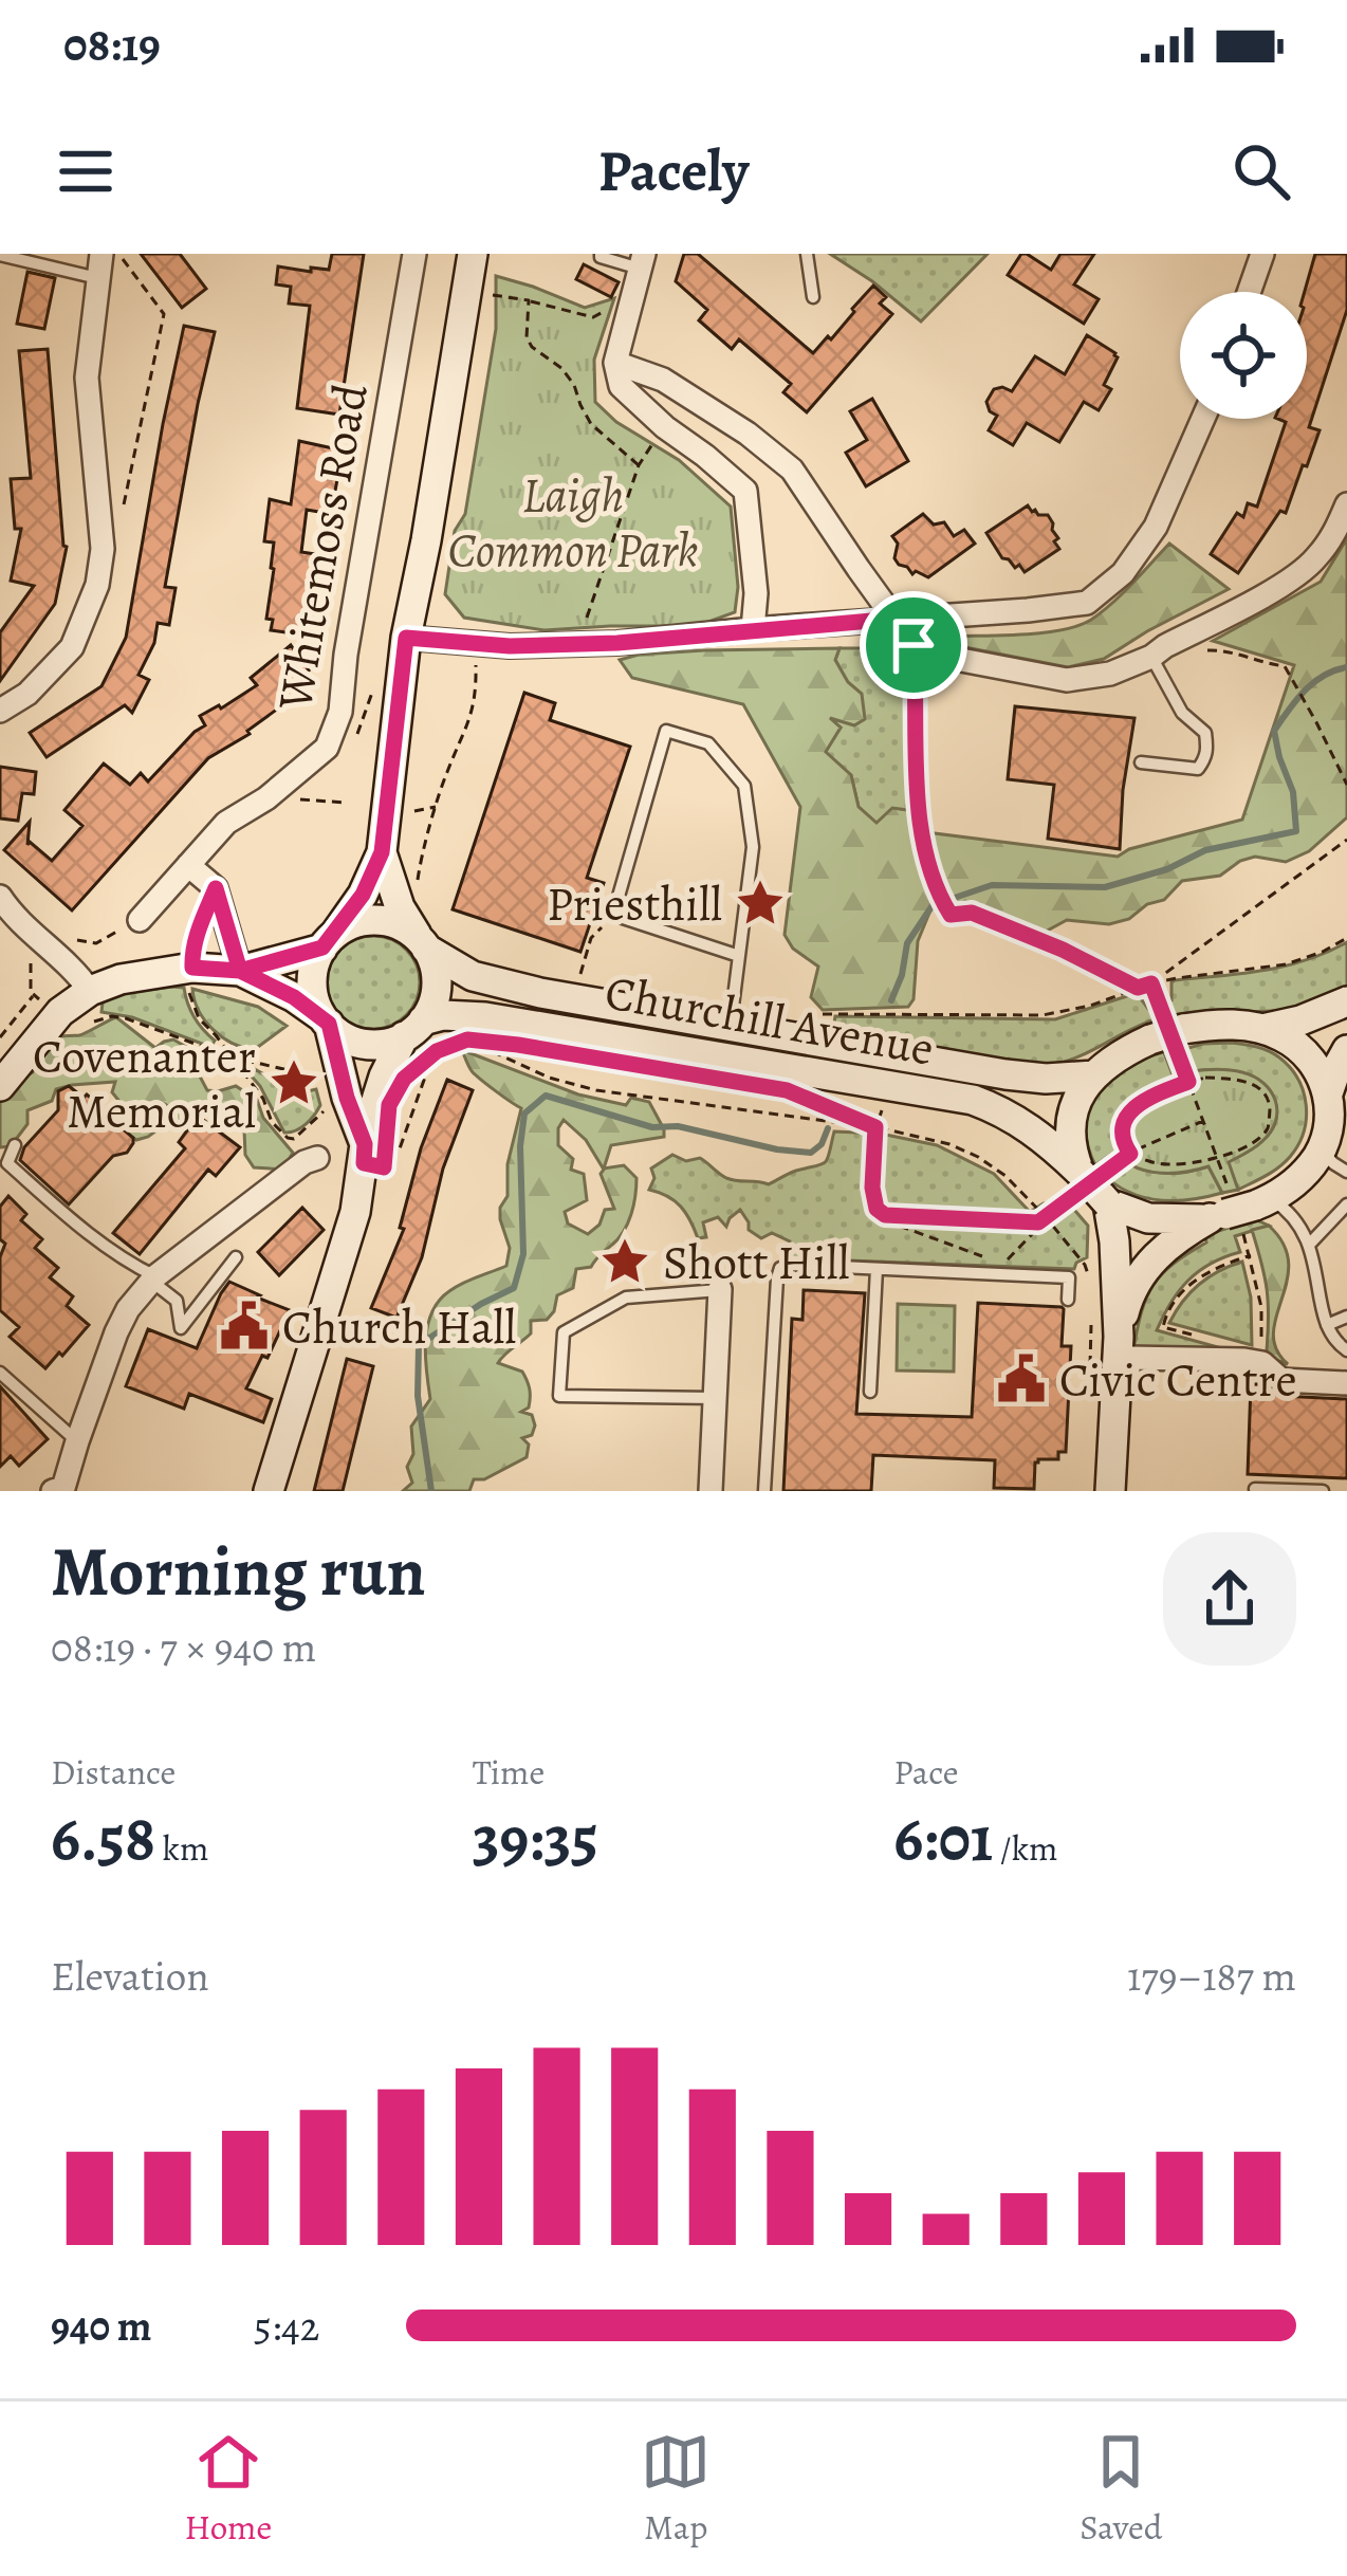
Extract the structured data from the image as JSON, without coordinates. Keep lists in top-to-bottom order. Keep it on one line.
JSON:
{"streets":{"street":["Whitemoss Road","Churchill Avenue"]},"parks":["Laigh Common Park"],"places":{"place":["Priesthill","Covenanter Memorial","Shott Hill"],"public building":["Church Hall","Civic Centre"]},"page":{"status":"08:19","header":"Pacely","heading":["Morning run","08:19 · 7 × 940 m"],"stats":[["Distance","6.58 km"],["Time","39:35"],["Pace","6:01 /km"]],"chart":["Elevation","179–187 m"],"list":[{"name":"940 m","note":"5:42"}],"tabs":["Home","Map","Saved"]}}
